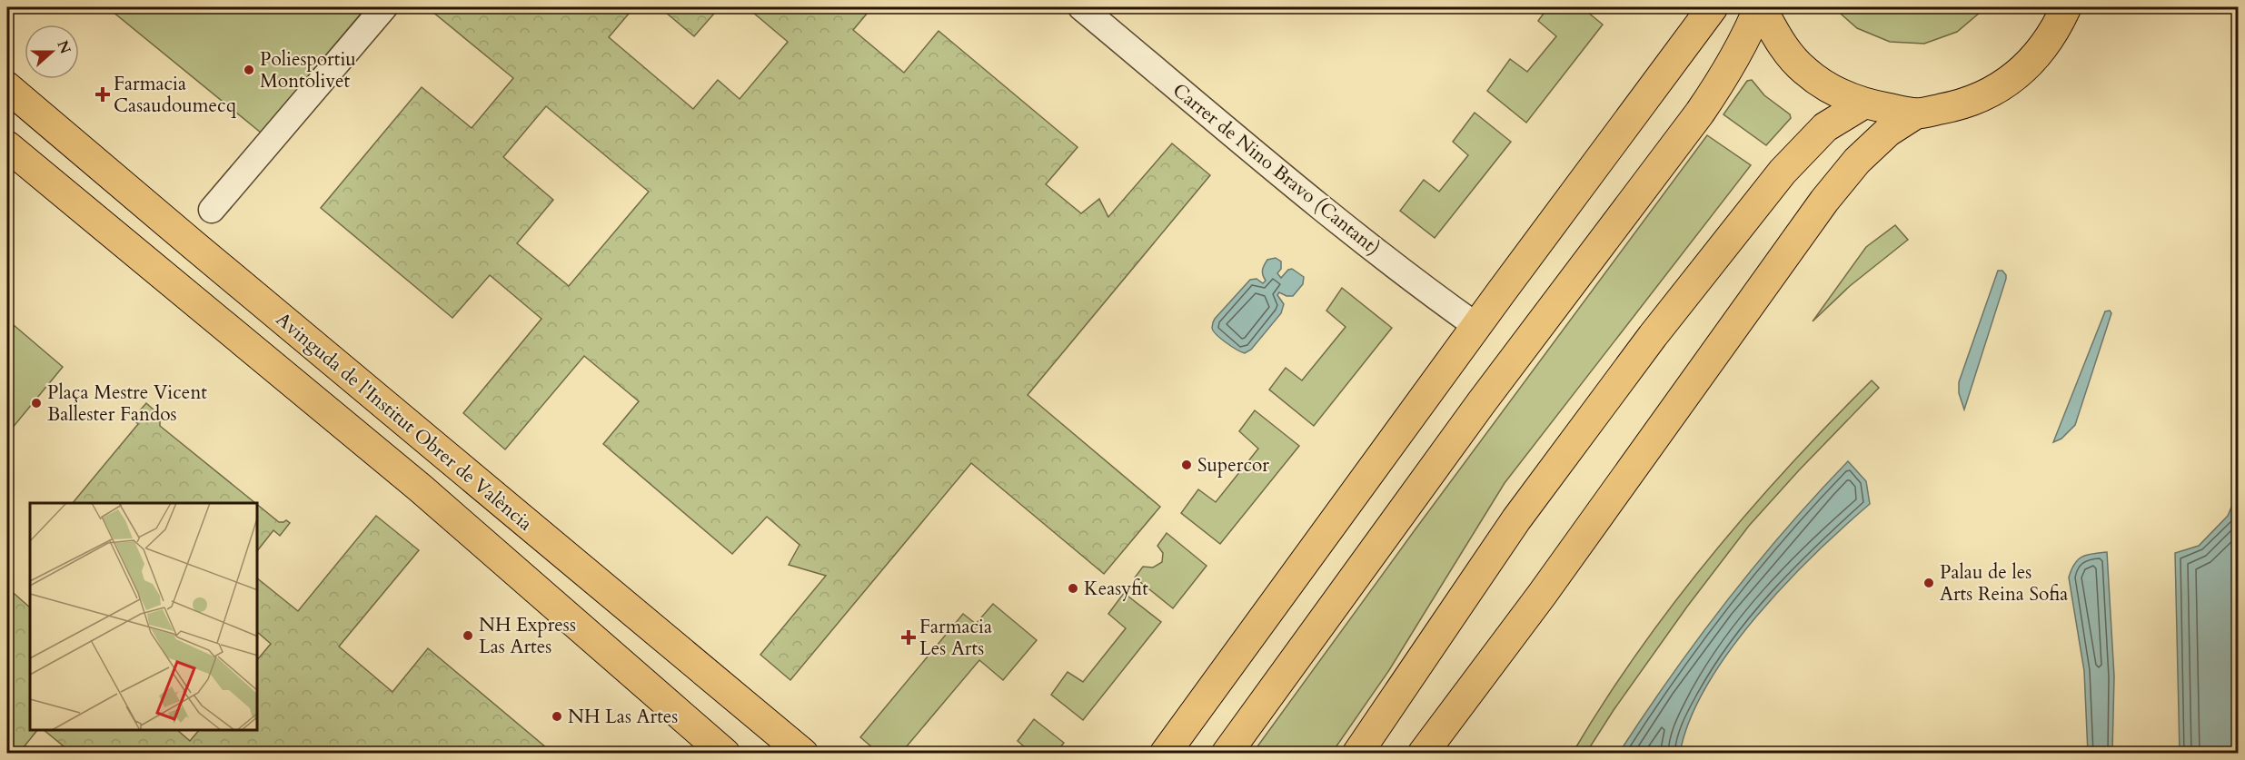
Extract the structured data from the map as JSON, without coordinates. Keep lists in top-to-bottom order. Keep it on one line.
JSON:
{"streets":{"main road":["Avinguda de l'Institut Obrer de València"],"street":["Carrer de Nino Bravo (Cantant)"]},"places":{"other":["Poliesportiu Montolivet","Plaça Mestre Vicent Ballester Fandos","Supercor","Palau de les Arts Reina Sofia","Keasyfit","NH Express Las Artes","NH Las Artes"],"health":["Farmacia Casaudoumecq","Farmacia Les Arts"]},"north":"right"}
